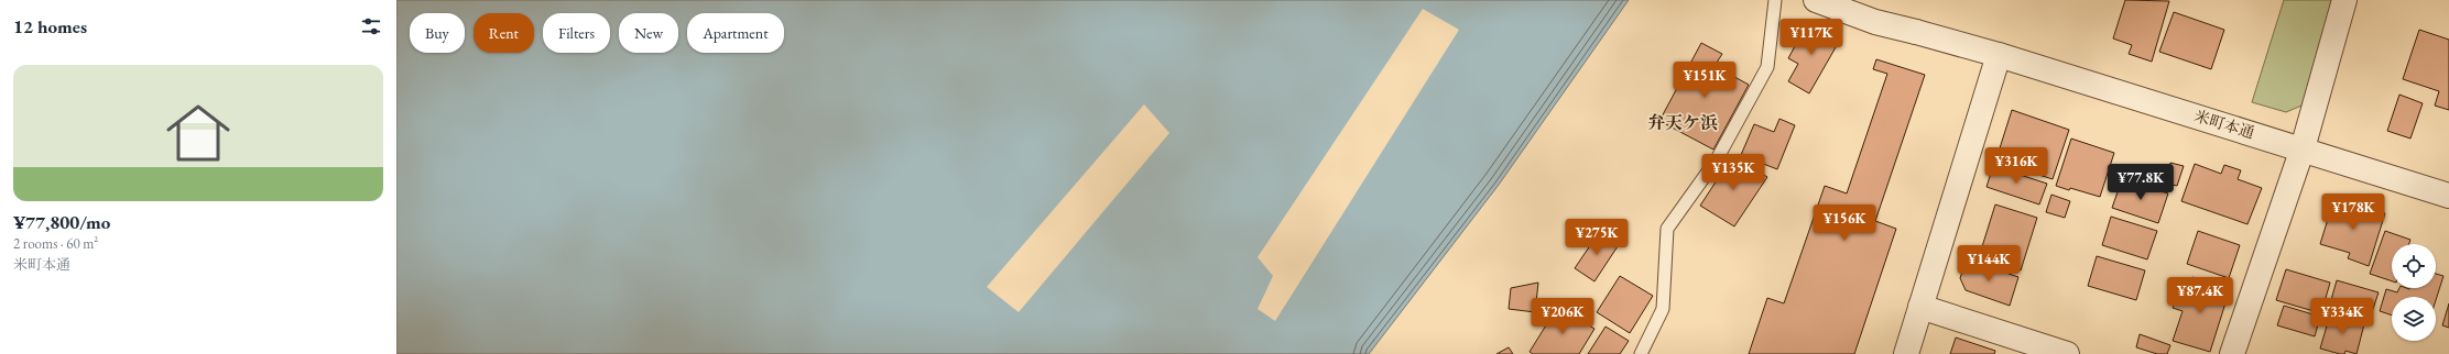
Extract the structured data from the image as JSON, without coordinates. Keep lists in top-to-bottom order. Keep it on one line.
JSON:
{"streets":{"street":["米町本通"]},"districts":["弁天ケ浜"],"page":{"heading":"12 homes","chip":["Buy","Rent","Filters","New","Apartment"],"price":["¥117K","¥151K","¥316K","¥135K","¥77.8K","¥178K","¥156K","¥275K","¥144K","¥87.4K","¥206K","¥334K"],"list":[{"name":"¥77,800/mo","note":"2 rooms · 60 m² · 米町本通"}]}}
